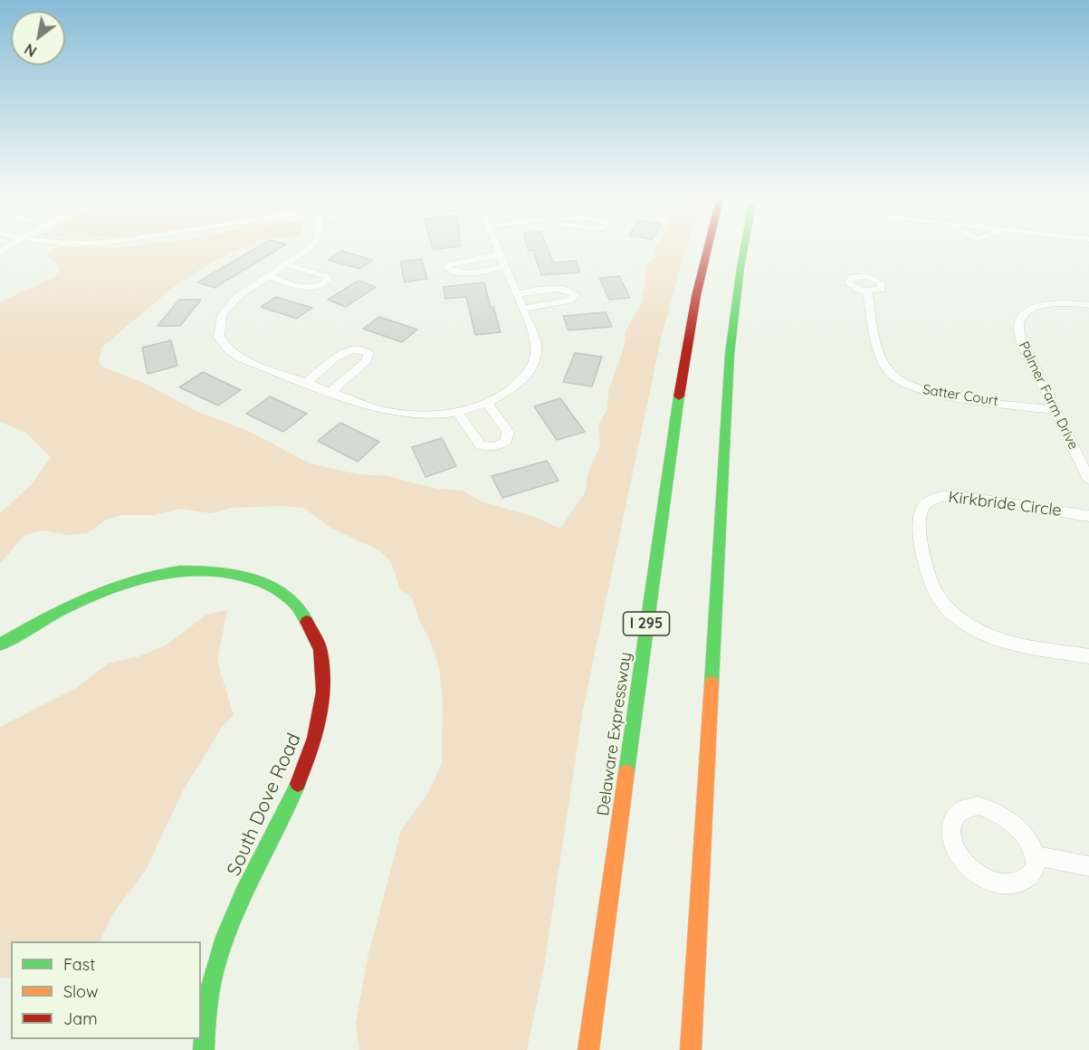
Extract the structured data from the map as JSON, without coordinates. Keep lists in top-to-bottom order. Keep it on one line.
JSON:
{"streets":{"main road":["I 295","Delaware Expressway","South Dove Road"],"street":["Satter Court","Palmer Farm Drive","Kirkbride Circle"]},"crossings":[["Satter Court","Palmer Farm Drive"]],"legend":["Fast","Slow","Jam"],"north":"bottom left"}
